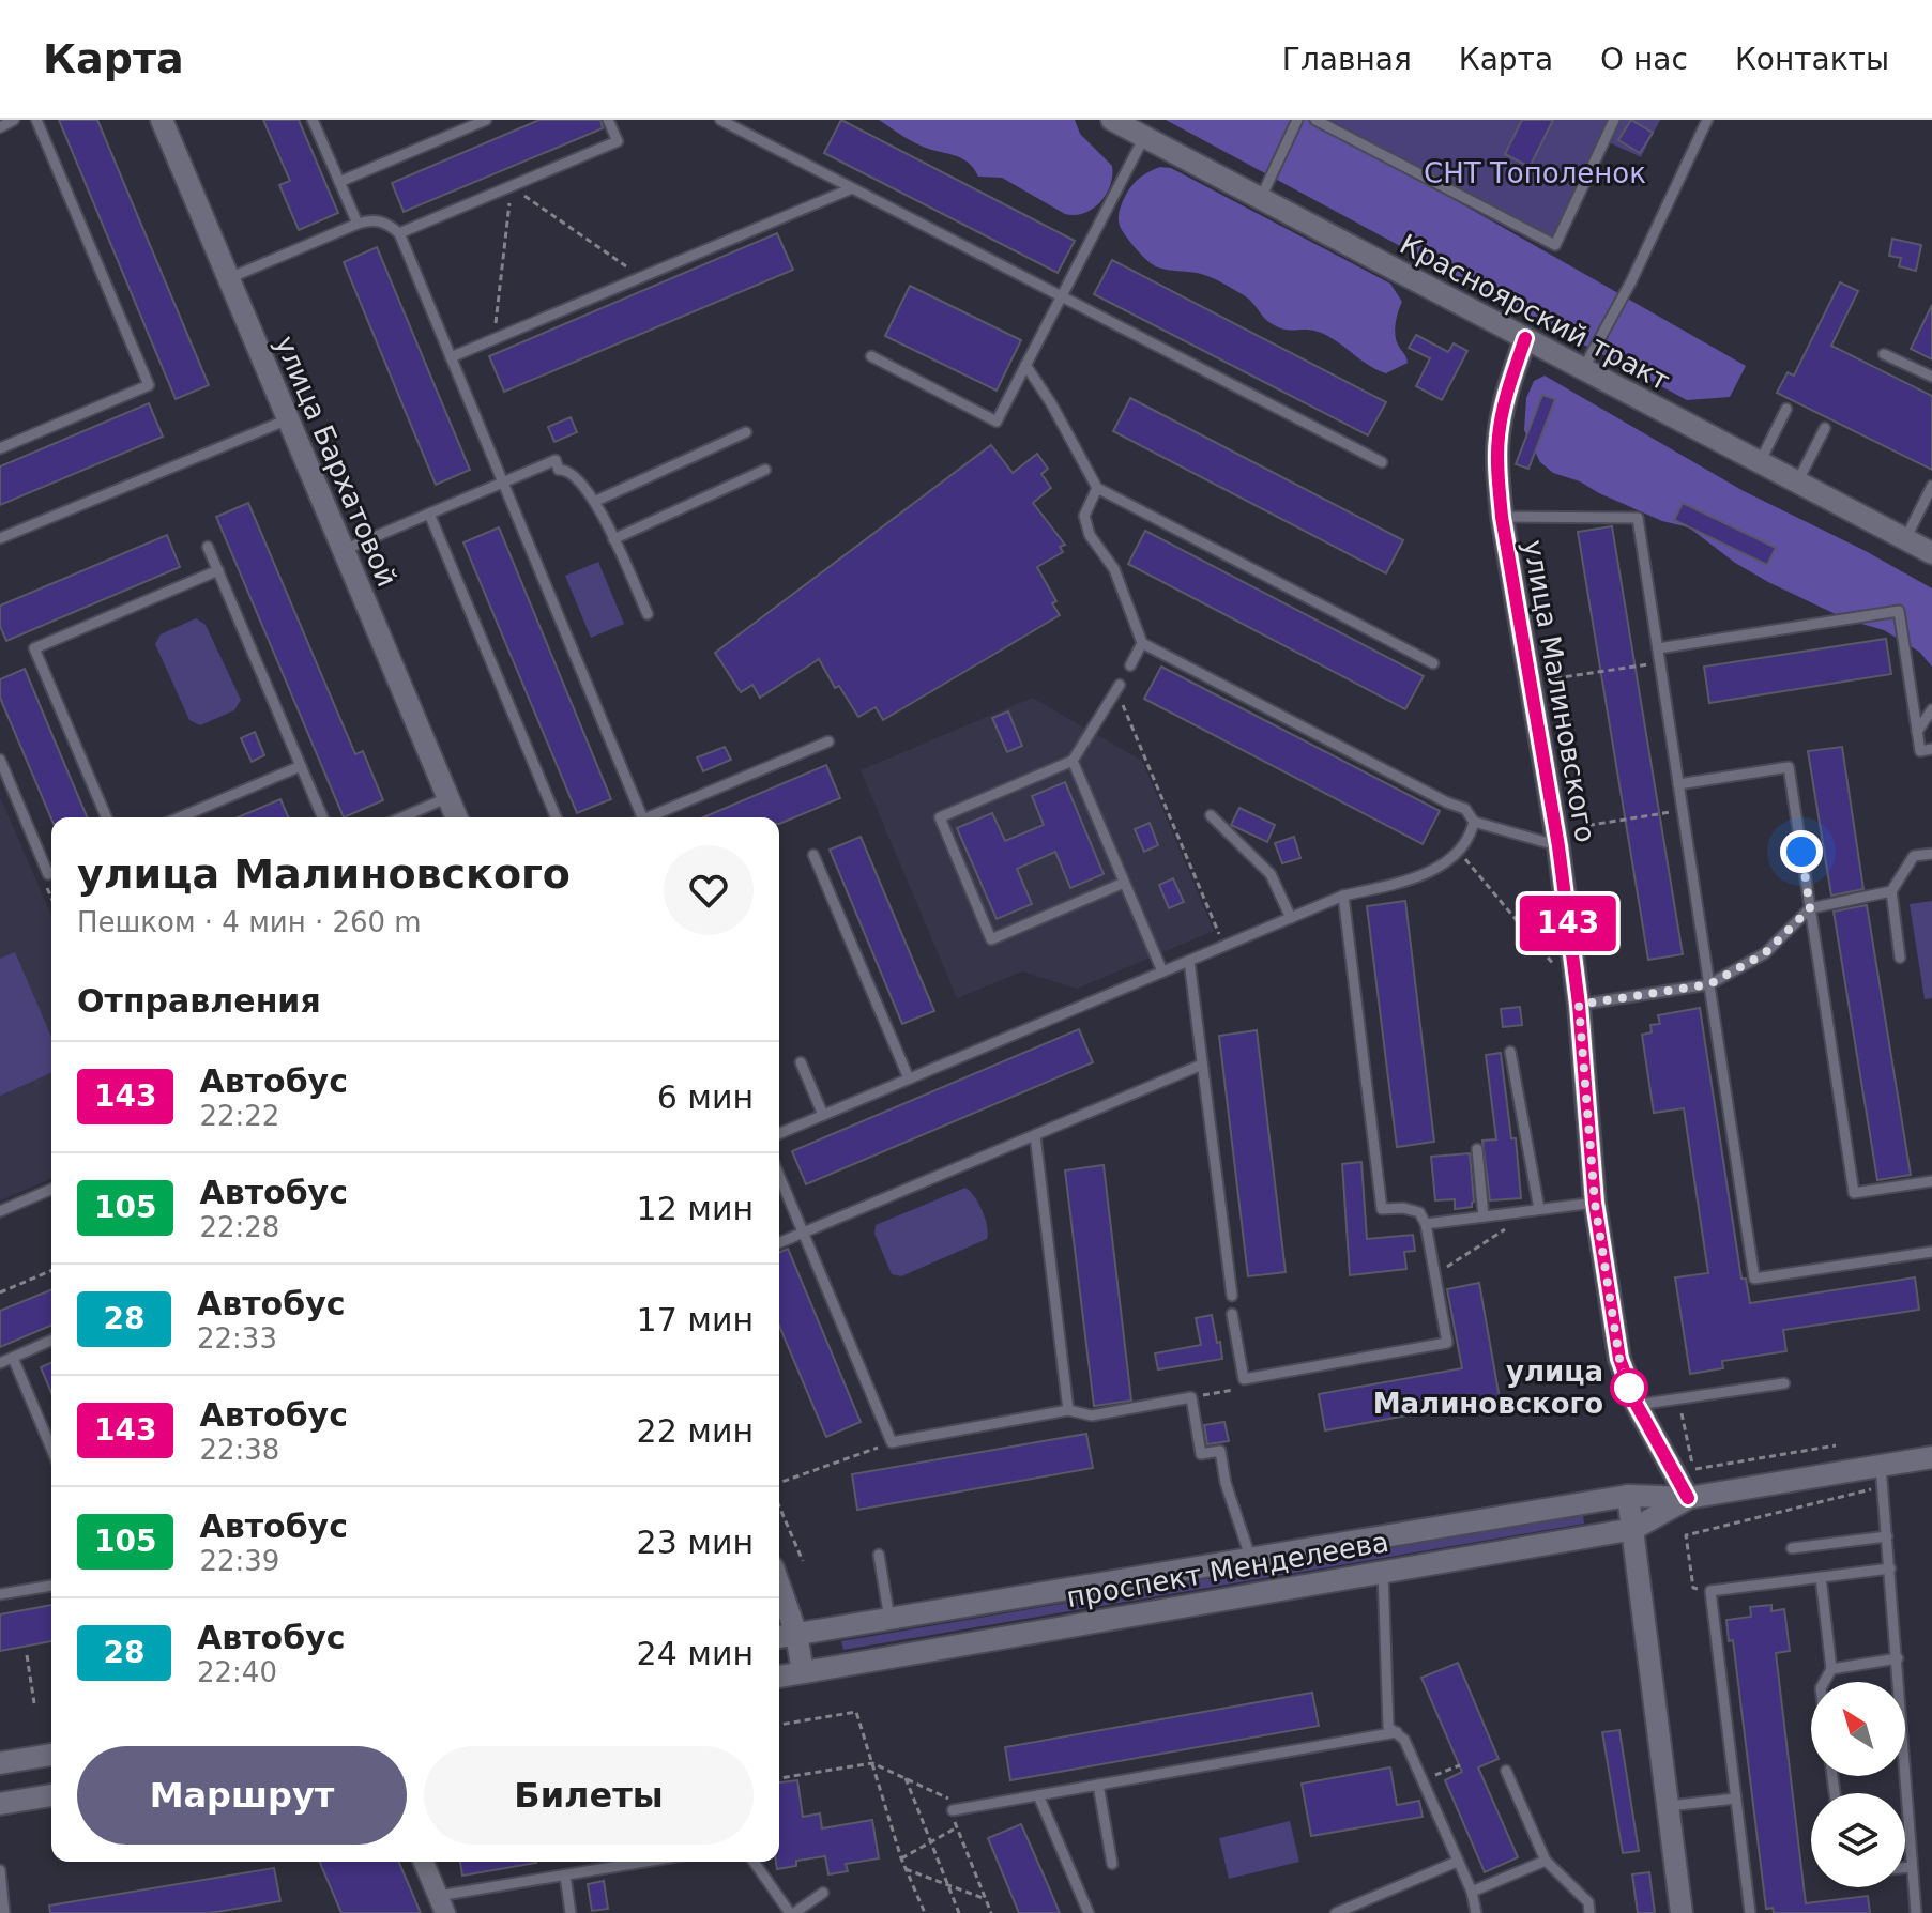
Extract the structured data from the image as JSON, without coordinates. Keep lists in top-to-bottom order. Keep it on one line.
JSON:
{"streets":{"main road":["Красноярский тракт","улица Бархатовой","улица Малиновского","проспект Менделеева"]},"crossings":[["Красноярский тракт","улица Малиновского"],["улица Малиновского","проспект Менделеева"]],"parks":["СНТ Тополенок"],"places":["улица Малиновского"],"lines":["bus line 143"],"north":"top left","page":{"header":"Карта","nav":["Главная","Карта","О нас","Контакты"],"on_map":"143","heading":[["улица Малиновского","Пешком · 4 мин · 260 m"],"Отправления"],"list":[{"mark":"143","name":"Автобус","note":"22:22","value":"6 мин"},{"mark":"105","name":"Автобус","note":"22:28","value":"12 мин"},{"mark":"28","name":"Автобус","note":"22:33","value":"17 мин"},{"mark":"143","name":"Автобус","note":"22:38","value":"22 мин"},{"mark":"105","name":"Автобус","note":"22:39","value":"23 мин"},{"mark":"28","name":"Автобус","note":"22:40","value":"24 мин"}],"buttons":["Маршрут","Билеты"]}}
